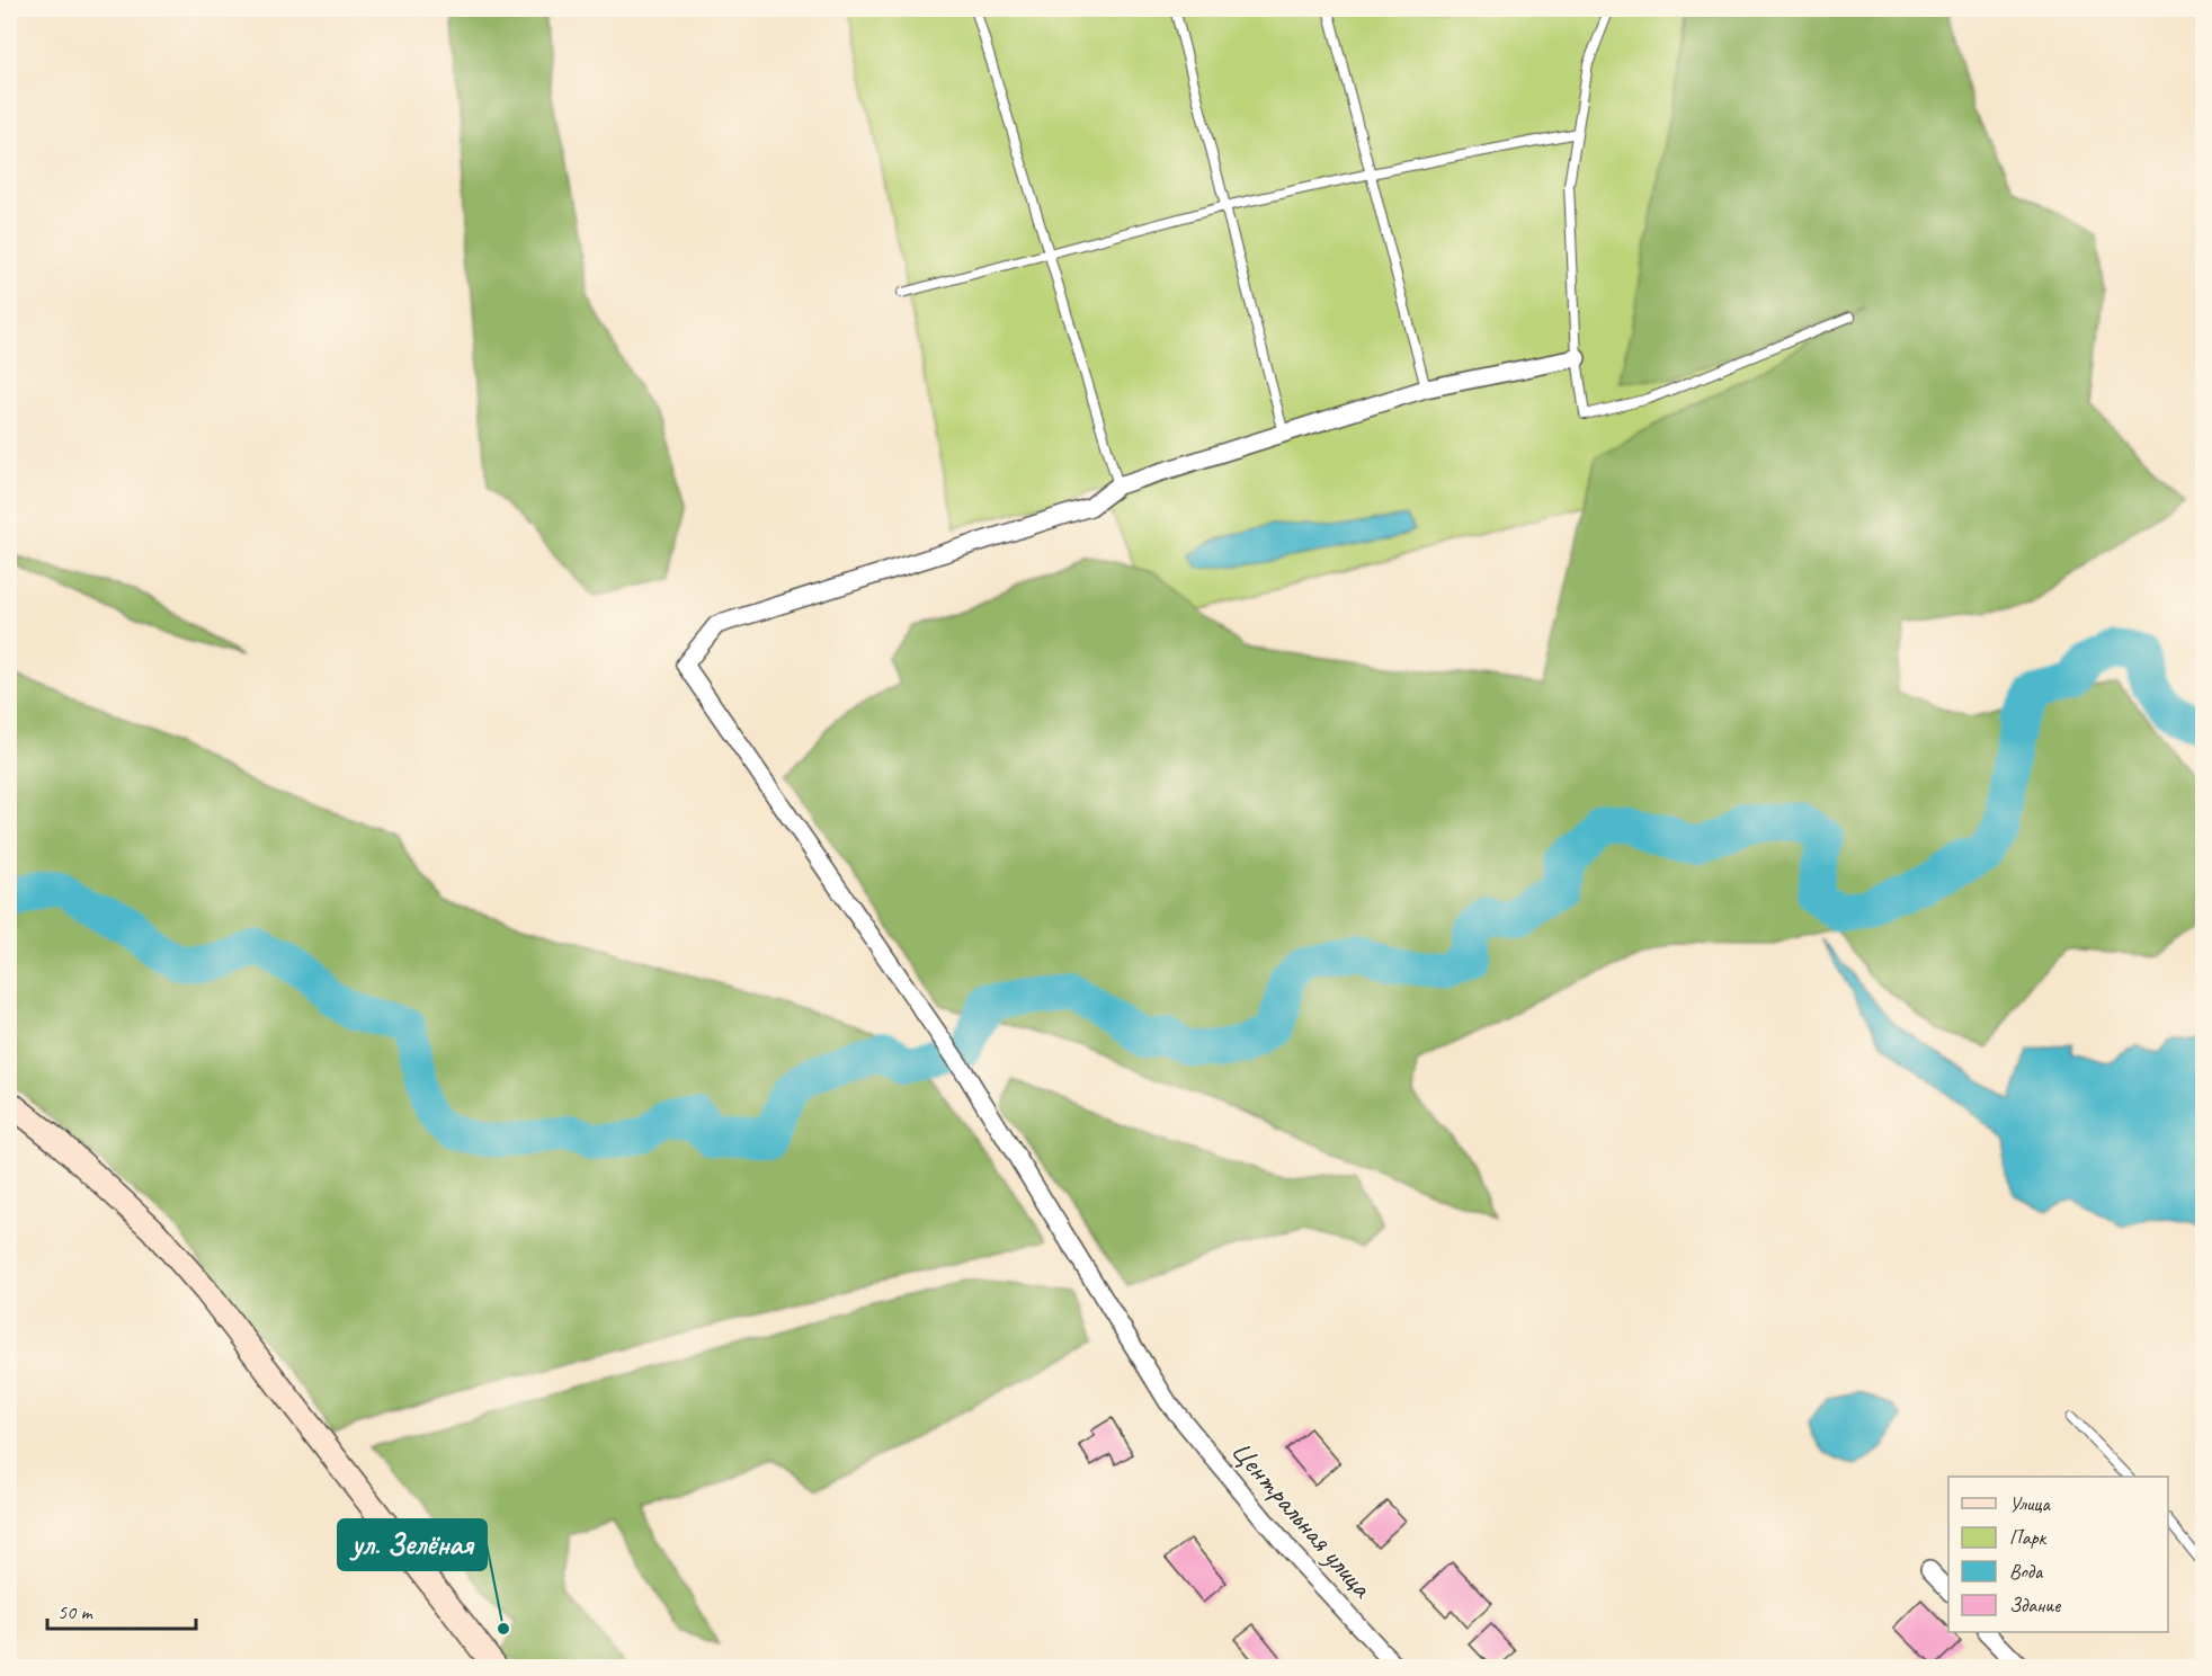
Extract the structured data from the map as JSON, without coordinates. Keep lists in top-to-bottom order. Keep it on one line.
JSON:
{"streets":{"street":["Центральная улица"]},"places":["ул. Зелёная"],"legend":["Улица","Парк","Вода","Здание"],"scale_bar":"50 m"}
